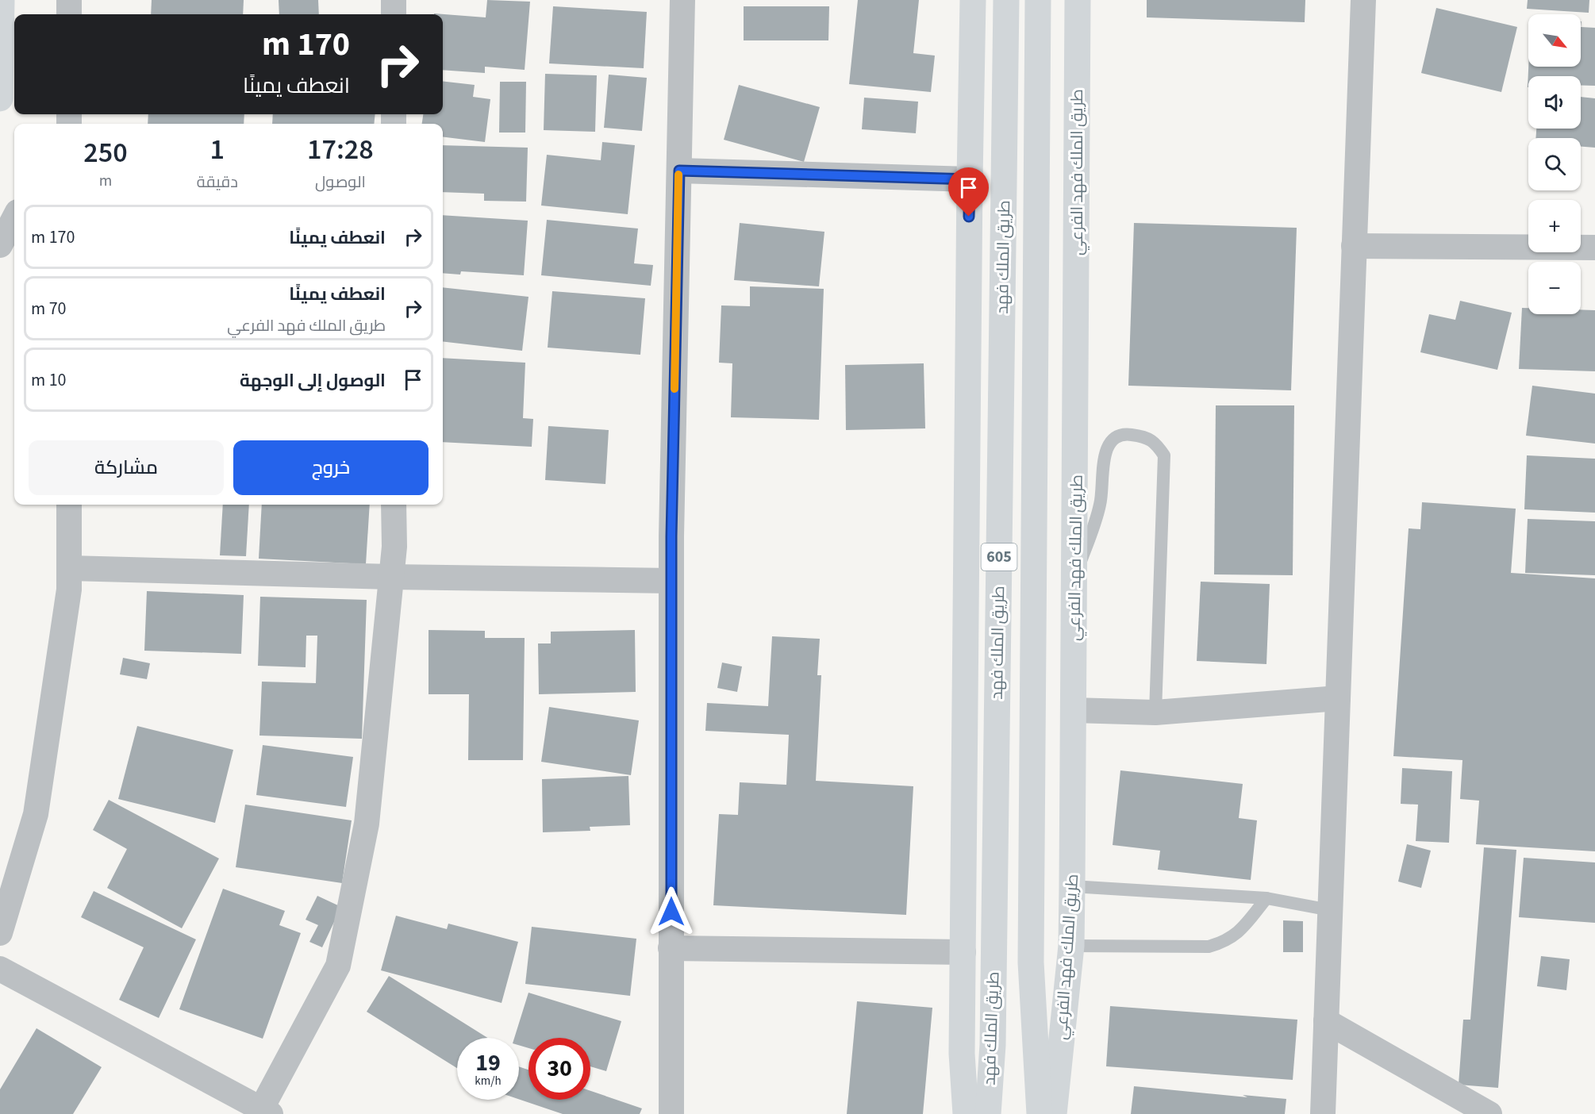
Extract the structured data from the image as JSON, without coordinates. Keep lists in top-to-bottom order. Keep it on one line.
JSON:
{"streets":{"main road":["طريق الملك فهد الفرعي","طريق الملك فهد","605"]},"north":"bottom right","page":{"map_buttons":["+","−"],"turn":["170 m","انعطف يمينًا"],"eta":["17:28","الوصول","1","دقيقة","250","m"],"list":[{"name":"انعطف يمينًا","value":"170 m"},{"name":"انعطف يمينًا","note":"طريق الملك فهد الفرعي","value":"70 m"},{"name":"الوصول إلى الوجهة","value":"10 m"}],"buttons":["خروج","مشاركة"],"speed":"19 km/h","limit":"30"}}
